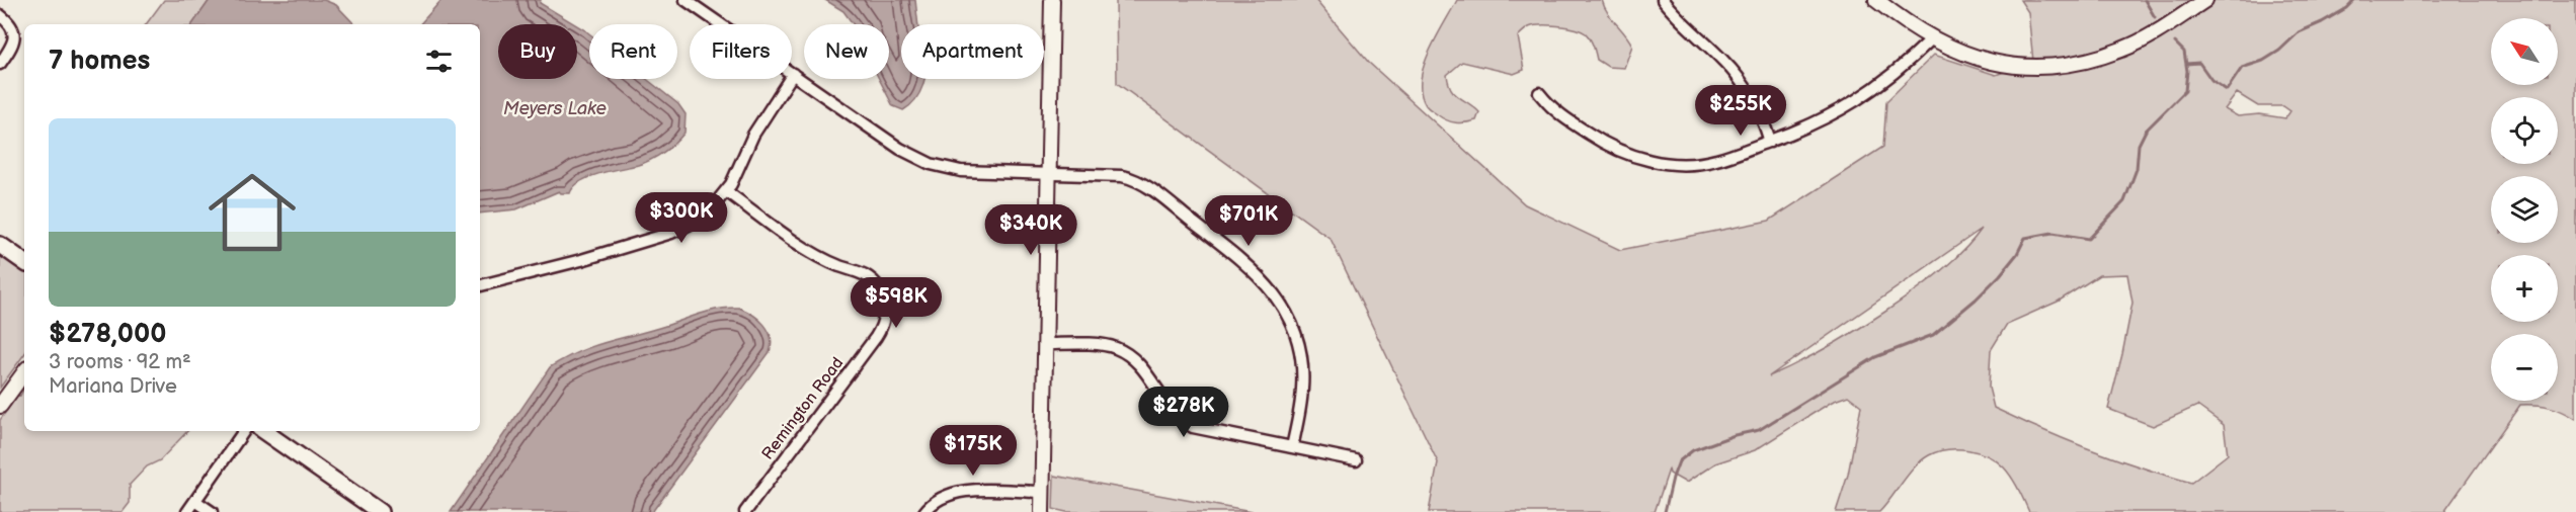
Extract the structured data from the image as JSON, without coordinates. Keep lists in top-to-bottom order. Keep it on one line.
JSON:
{"streets":{"street":["Remington Road"]},"water":["Meyers Lake"],"north":"top left","page":{"map_buttons":["+","−"],"chip":["Buy","Rent","Filters","New","Apartment"],"heading":"7 homes","price":["$255K","$300K","$701K","$340K","$598K","$278K","$175K"],"list":[{"name":"$278,000","note":"3 rooms · 92 m² · Mariana Drive"}]}}
